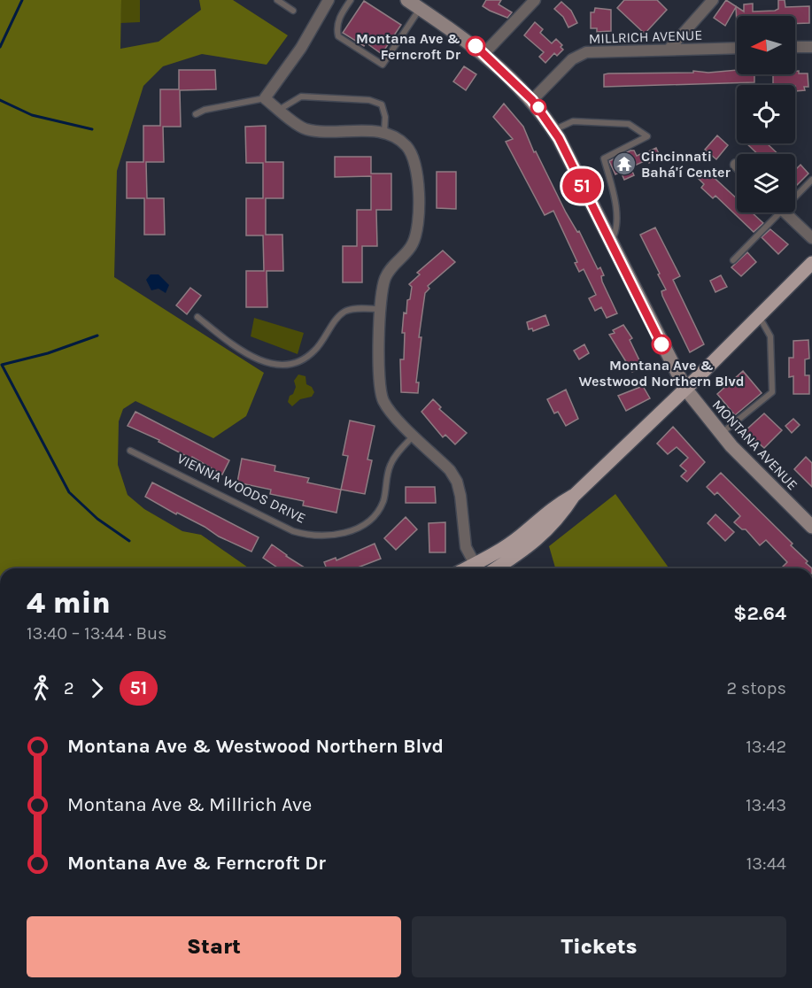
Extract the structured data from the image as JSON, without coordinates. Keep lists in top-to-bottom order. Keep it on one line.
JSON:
{"streets":{"street":["MILLRICH AVENUE","MONTANA AVENUE"],"lane":["VIENNA WOODS DRIVE"]},"crossings":[["MILLRICH AVENUE","MONTANA AVENUE"]],"places":{"other":["Montana Ave & Ferncroft Dr","Montana Ave & Westwood Northern Blvd"],"temple":["Cincinnati Bahá'í Center"]},"lines":["bus line 51"],"north":"left","page":{"on_map":"51","heading":["4 min","13:40 – 13:44 · Bus","$2.64"],"legs":["2","51","2 stops"],"list":[{"name":"Montana Ave & Westwood Northern Blvd","value":"13:42"},{"name":"Montana Ave & Millrich Ave","value":"13:43"},{"name":"Montana Ave & Ferncroft Dr","value":"13:44"}],"buttons":["Start","Tickets"]}}
